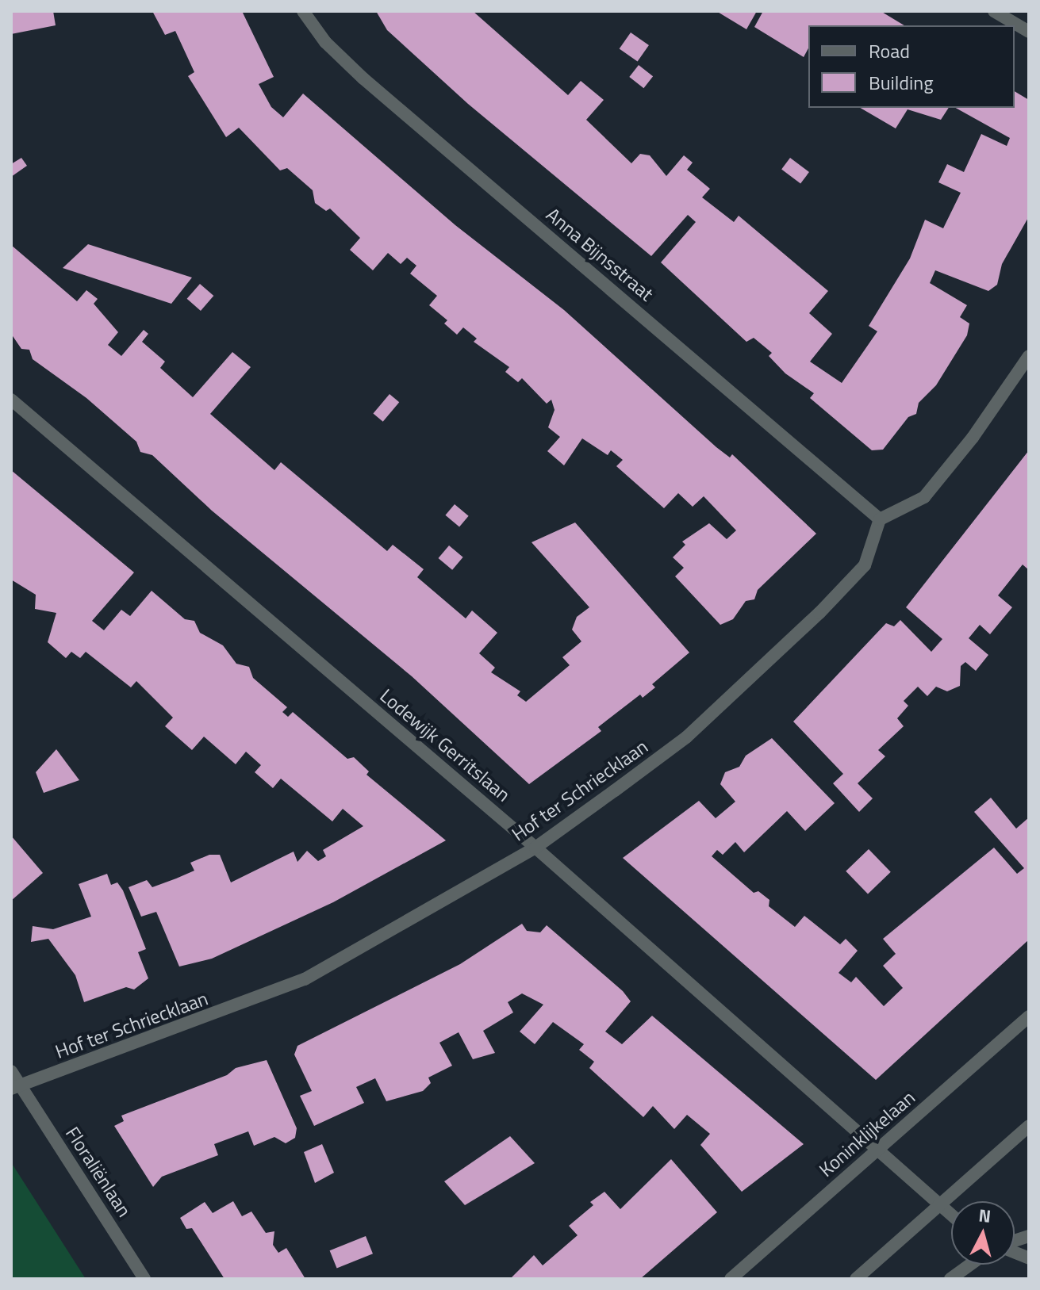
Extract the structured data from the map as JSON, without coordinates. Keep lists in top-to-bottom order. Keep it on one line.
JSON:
{"streets":{"street":["Anna Bijnsstraat","Lodewijk Gerritslaan","Hof ter Schriecklaan","Koninklijkelaan","Floraliënlaan"]},"crossings":[["Anna Bijnsstraat","Hof ter Schriecklaan"],["Lodewijk Gerritslaan","Hof ter Schriecklaan"],["Lodewijk Gerritslaan","Koninklijkelaan"],["Hof ter Schriecklaan","Floraliënlaan"]],"legend":["Road","Building"],"north":"top"}
